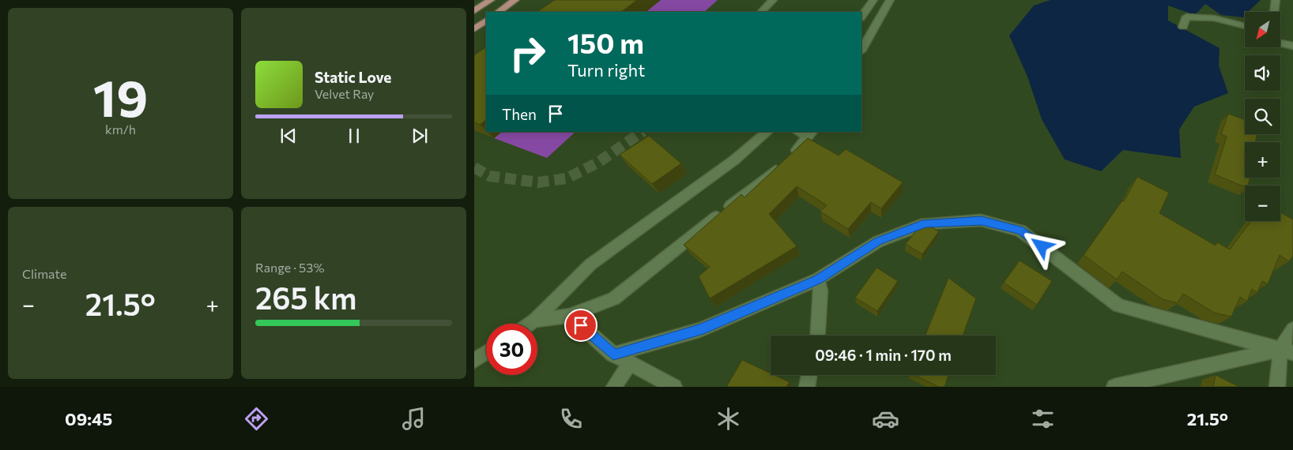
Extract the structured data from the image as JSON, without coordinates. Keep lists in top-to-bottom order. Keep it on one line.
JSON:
{"north":"bottom left","page":{"tile":[["19","km/h"],"Climate",["Range · 53%","265 km"]],"map_buttons":["+","−"],"turn":["150 m","Turn right"],"song":["Static Love","Velvet Ray"],"then":"Then","heat":["−","21.5°","+"],"limit":"30","trip":"09:46 · 1 min · 170 m","tabs":["09:45","21.5°"]}}
